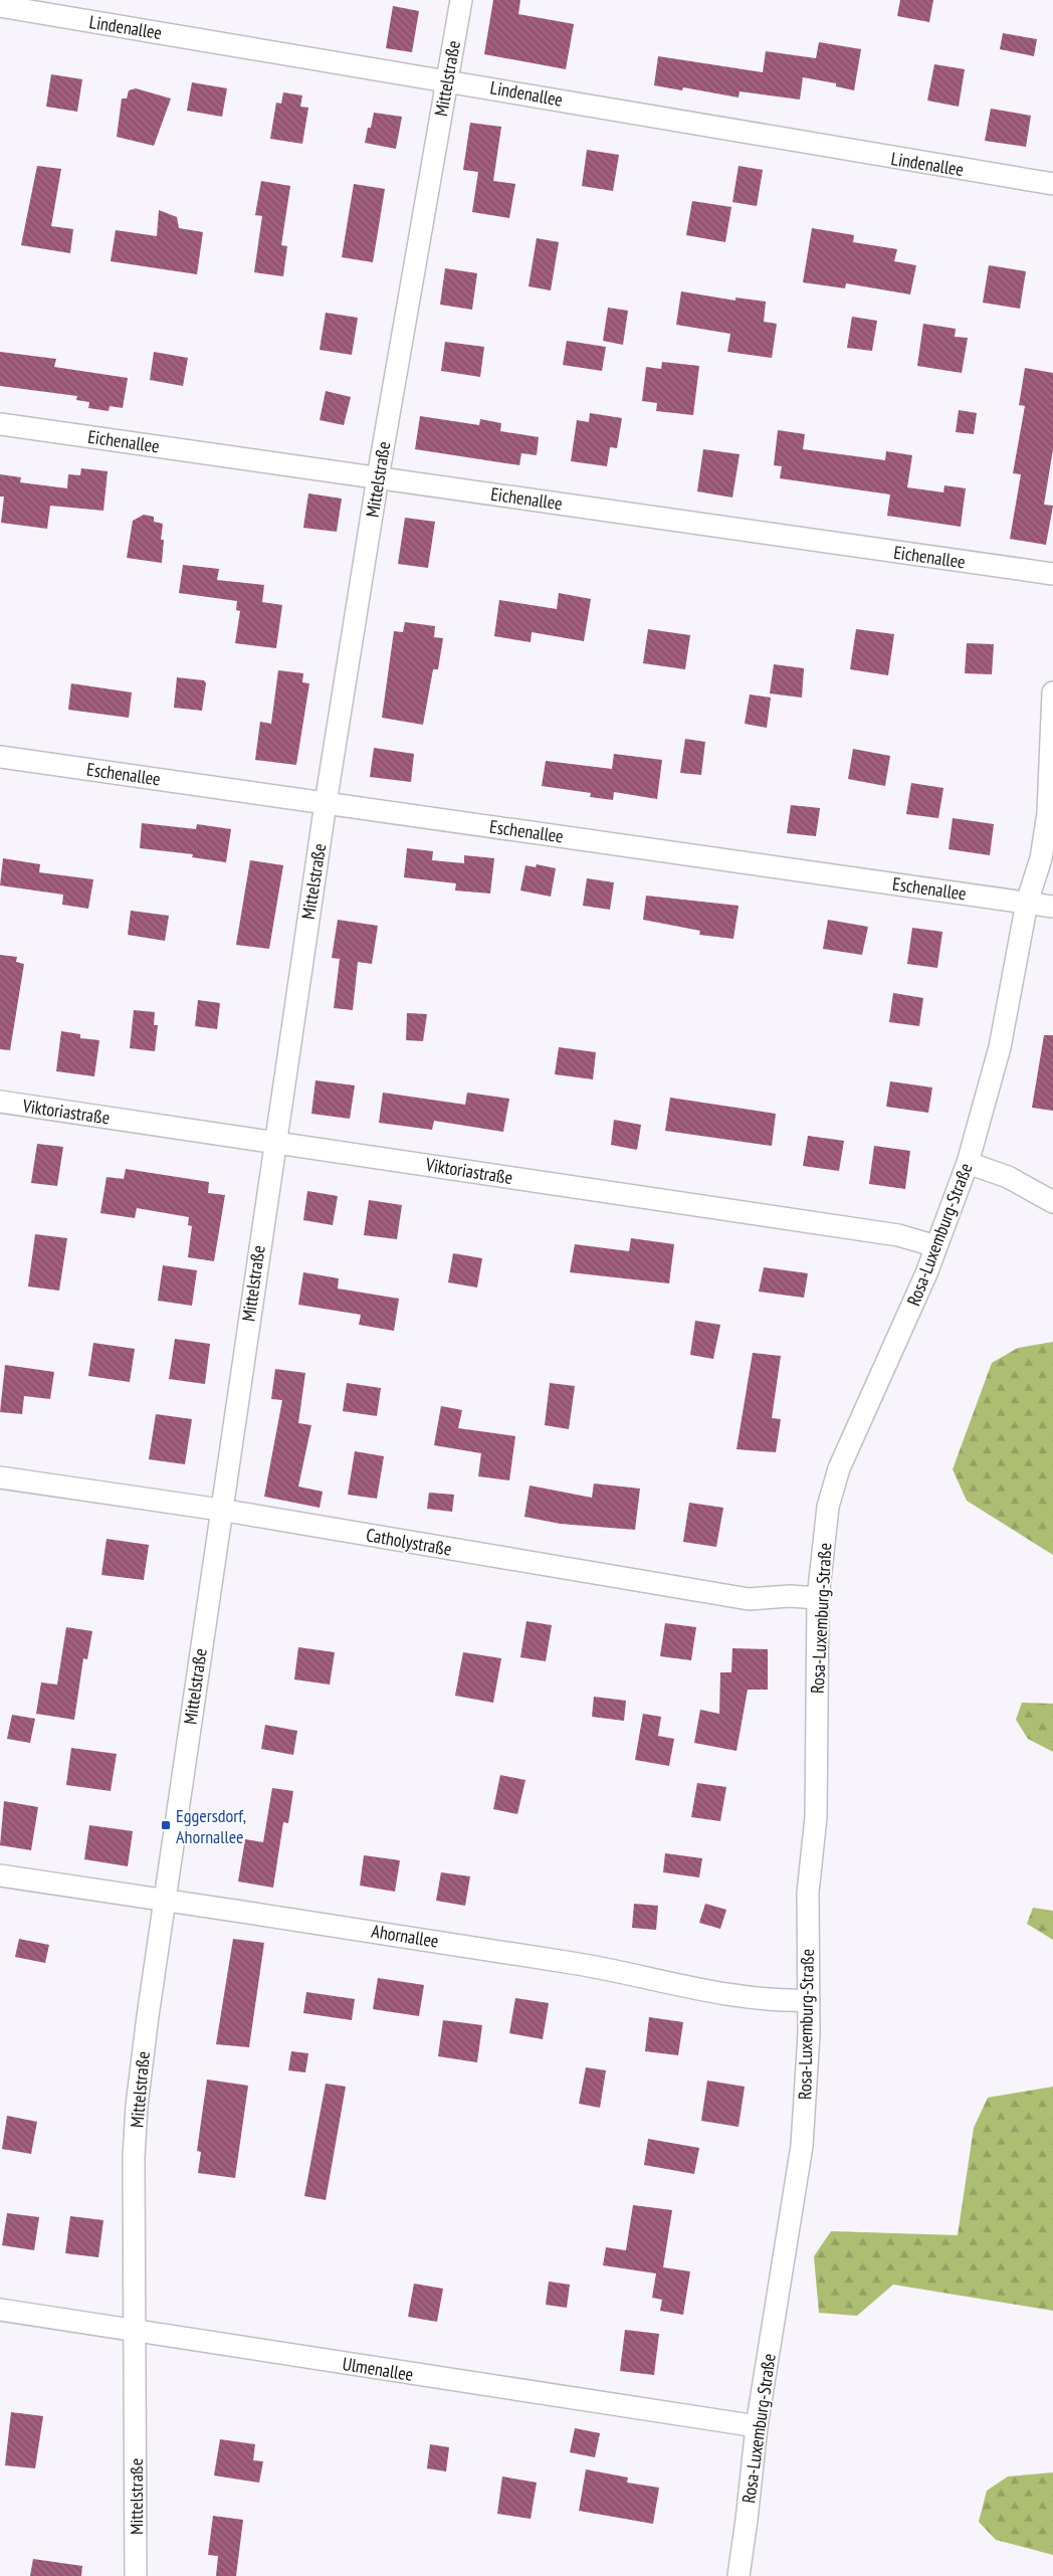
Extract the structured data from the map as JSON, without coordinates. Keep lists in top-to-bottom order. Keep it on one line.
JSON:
{"streets":{"street":["Lindenallee","Mittelstraße","Eichenallee","Eschenallee","Viktoriastraße","Rosa-Luxemburg-Straße","Catholystraße","Ahornallee","Ulmenallee"]},"crossings":[["Lindenallee","Mittelstraße"],["Mittelstraße","Eichenallee"],["Mittelstraße","Eschenallee"],["Mittelstraße","Viktoriastraße"],["Mittelstraße","Catholystraße"],["Mittelstraße","Ahornallee"],["Mittelstraße","Ulmenallee"],["Eschenallee","Rosa-Luxemburg-Straße"],["Viktoriastraße","Rosa-Luxemburg-Straße"],["Rosa-Luxemburg-Straße","Catholystraße"],["Rosa-Luxemburg-Straße","Ahornallee"],["Rosa-Luxemburg-Straße","Ulmenallee"]],"places":{"transit":["Eggersdorf, Ahornallee"]}}
